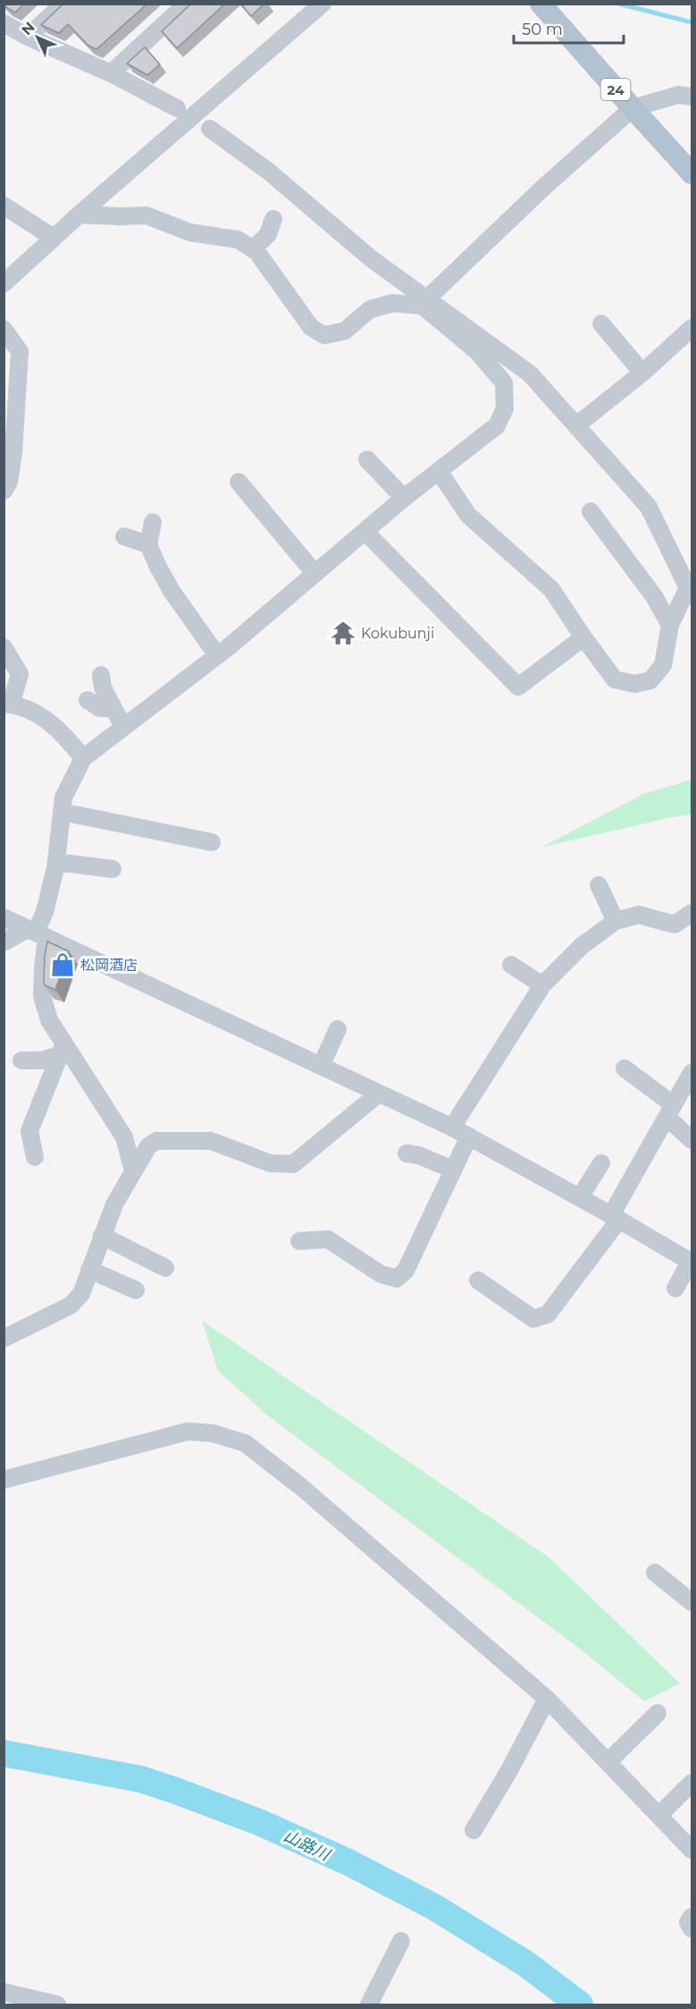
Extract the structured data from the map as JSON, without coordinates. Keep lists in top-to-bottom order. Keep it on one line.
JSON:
{"streets":{"main road":["24"]},"water":["山路川"],"places":{"temple":["Kokubunji"],"shop":["松岡酒店"]},"scale_bar":"50 m","north":"top left"}
